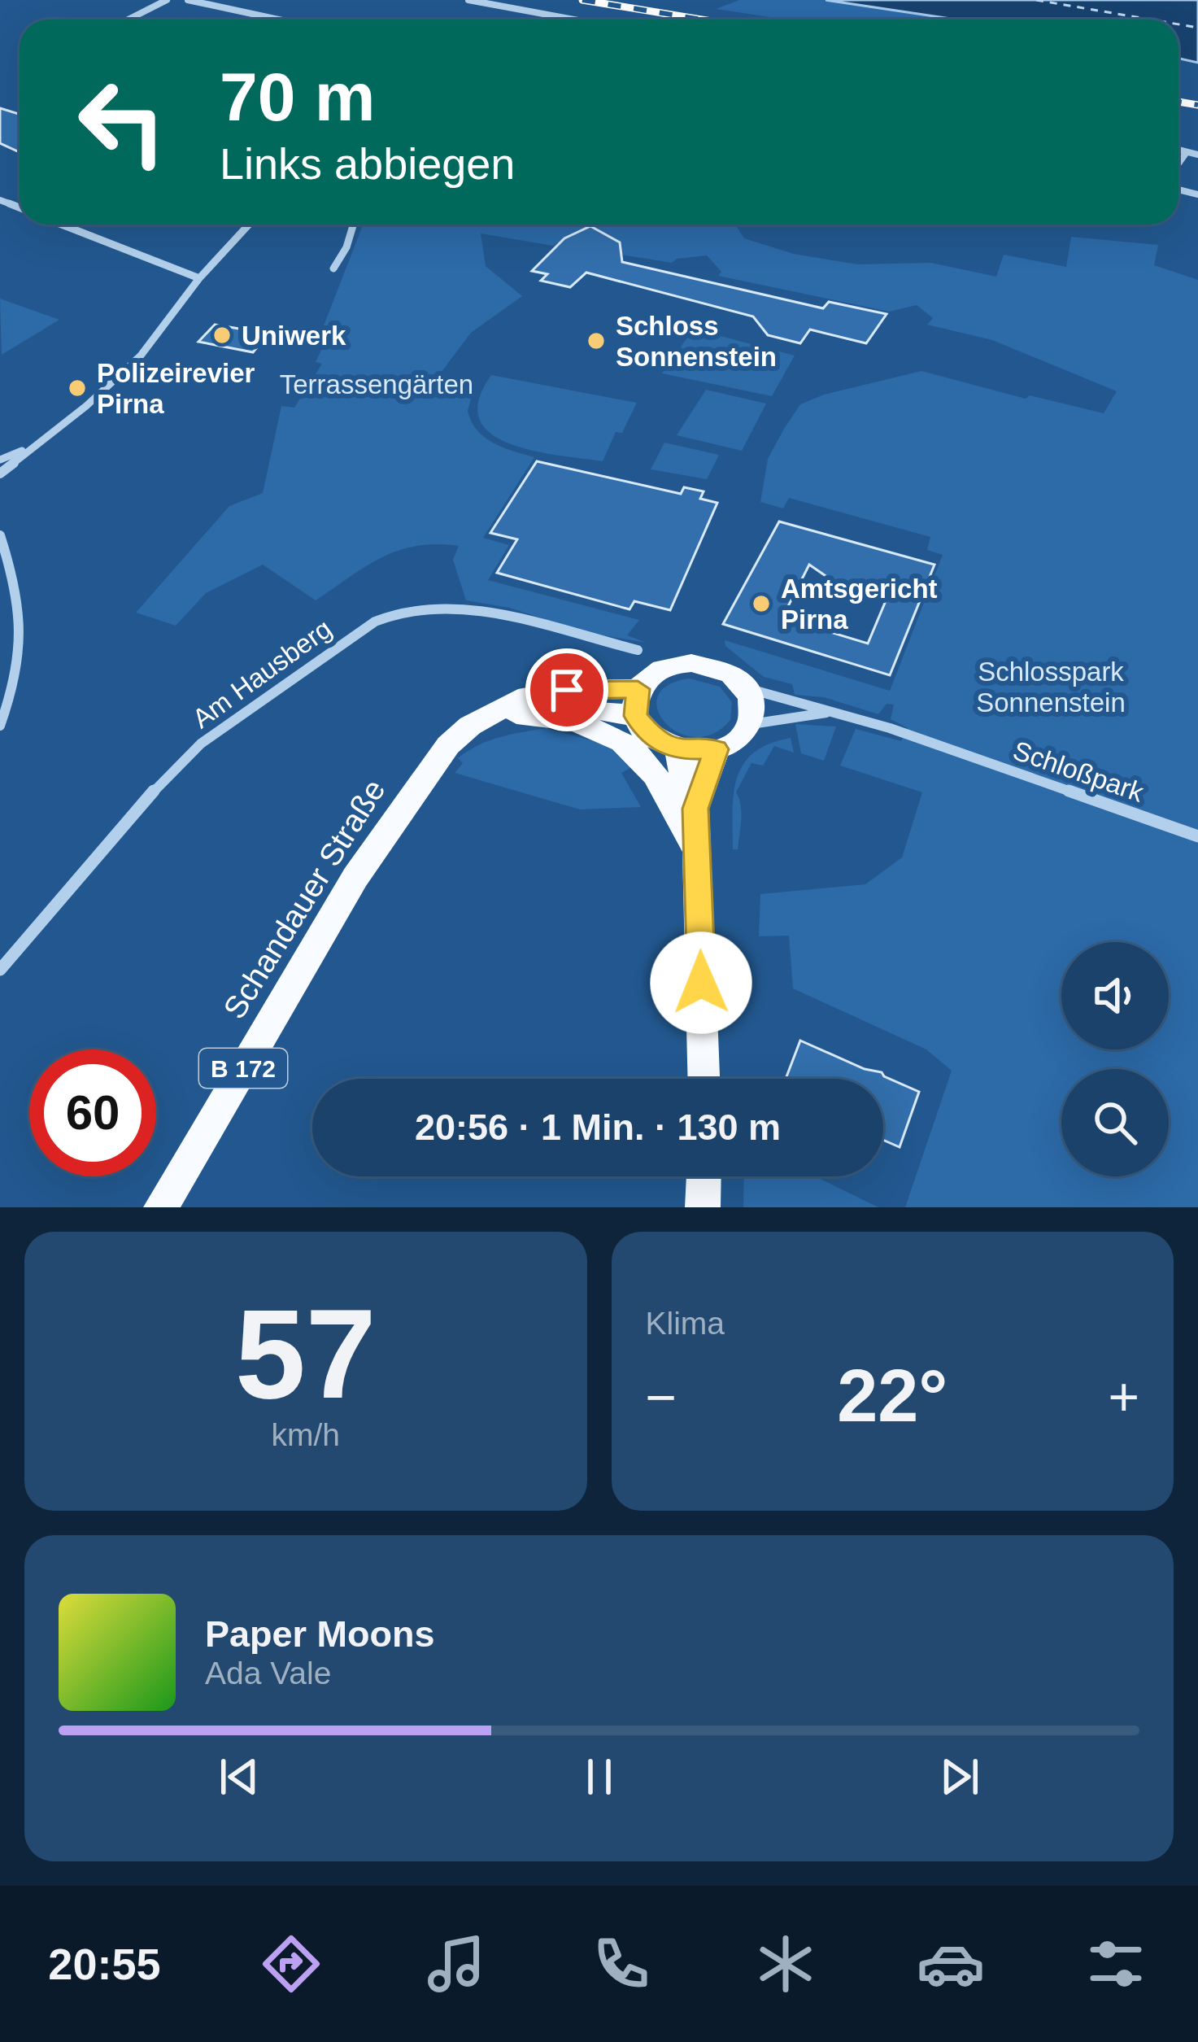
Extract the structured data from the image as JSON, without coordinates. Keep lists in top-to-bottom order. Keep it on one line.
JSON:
{"streets":{"main road":["Schandauer Straße","B 172"],"street":["Am Hausberg","Schloßpark"]},"crossings":[["Schloßpark","Schandauer Straße"],["Schloßpark","B 172"],["Schandauer Straße","B 172"]],"parks":["Terrassengärten","Schlosspark Sonnenstein"],"places":["Uniwerk","Schloss Sonnenstein","Polizeirevier Pirna","Amtsgericht Pirna"],"page":{"turn":["70 m","Links abbiegen"],"limit":"60","trip":"20:56 · 1 Min. · 130 m","tile":[["57","km/h"],"Klima"],"heat":["−","22°","+"],"song":["Paper Moons","Ada Vale"],"tabs":"20:55"}}
